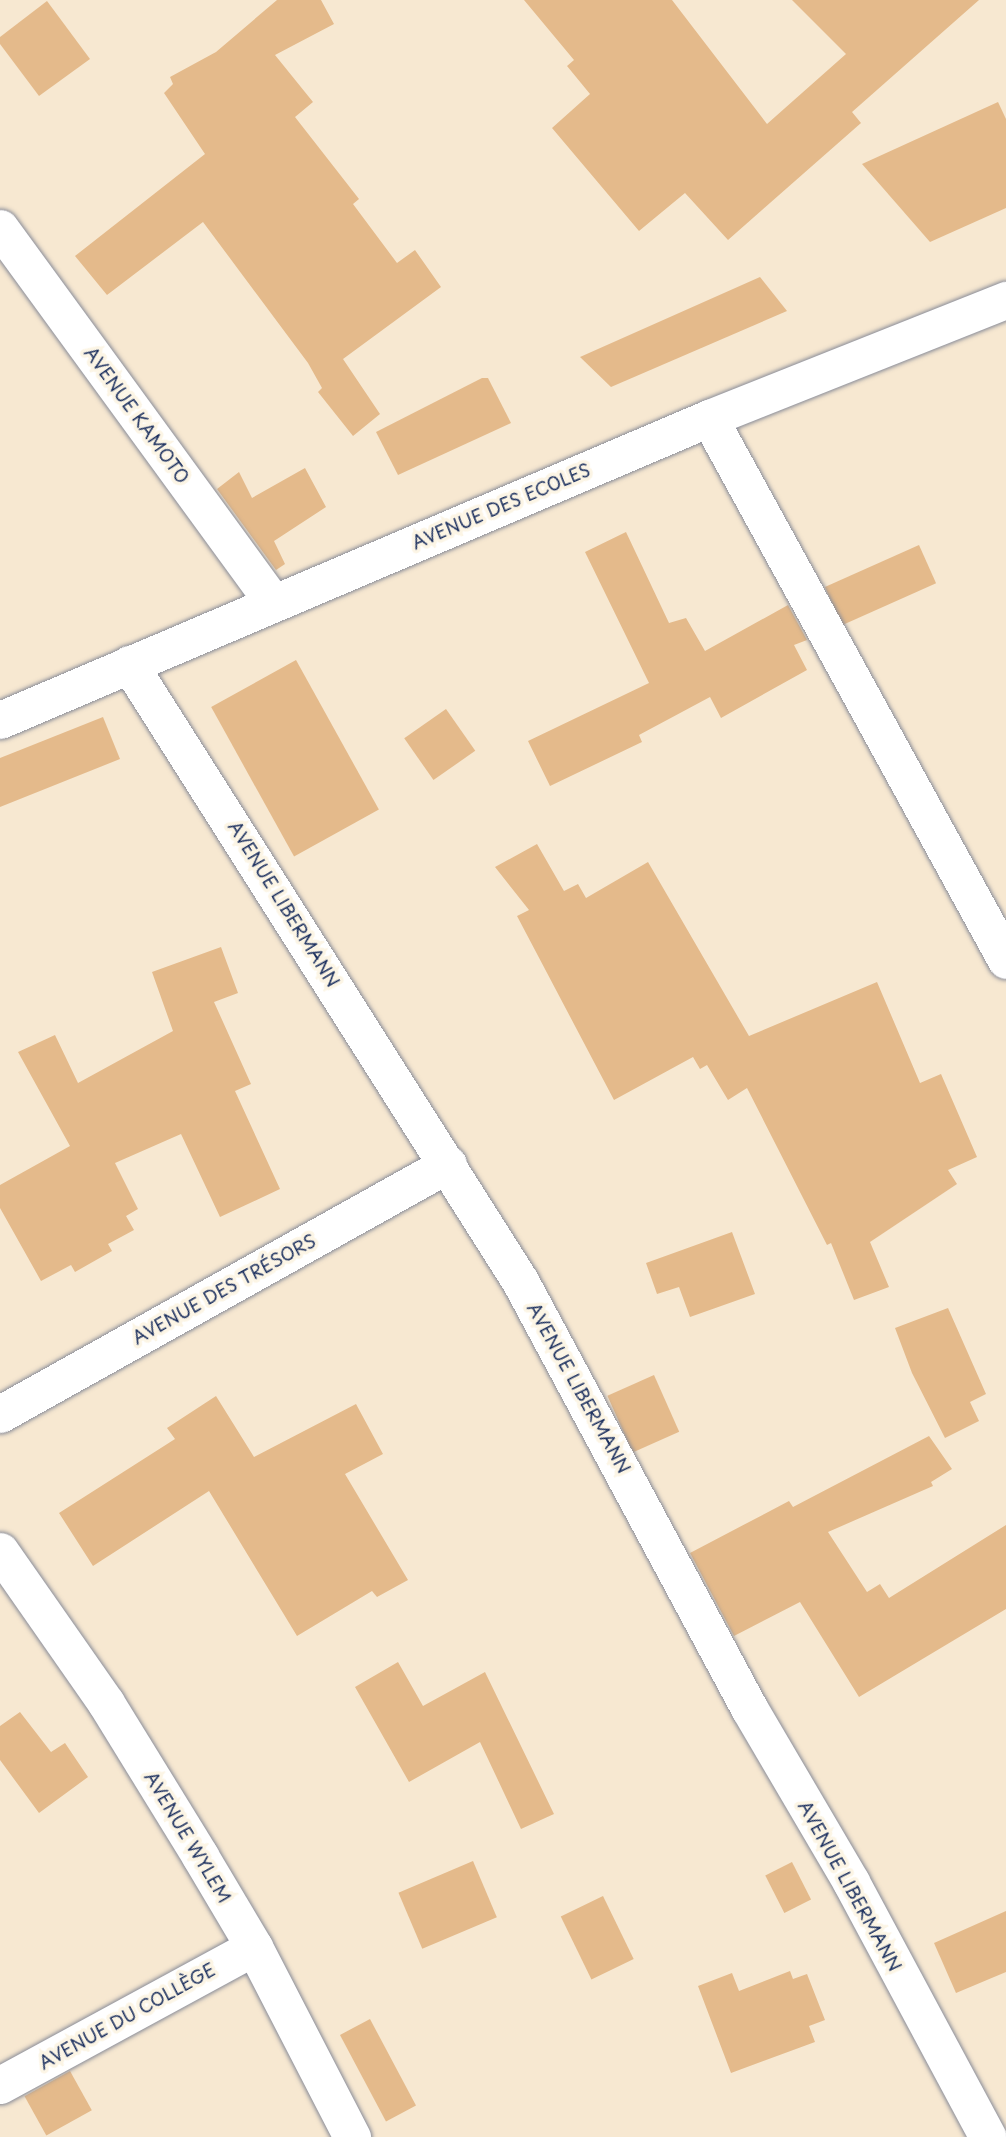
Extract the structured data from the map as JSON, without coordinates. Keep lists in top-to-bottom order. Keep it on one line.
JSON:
{"streets":{"street":["AVENUE KAMOTO","AVENUE DES ECOLES","AVENUE LIBERMANN","AVENUE DES TRÉSORS","AVENUE WYLEM","AVENUE DU COLLÈGE"]},"crossings":[["AVENUE KAMOTO","AVENUE DES ECOLES"],["AVENUE DES ECOLES","AVENUE LIBERMANN"],["AVENUE LIBERMANN","AVENUE DES TRÉSORS"],["AVENUE WYLEM","AVENUE DU COLLÈGE"]]}
